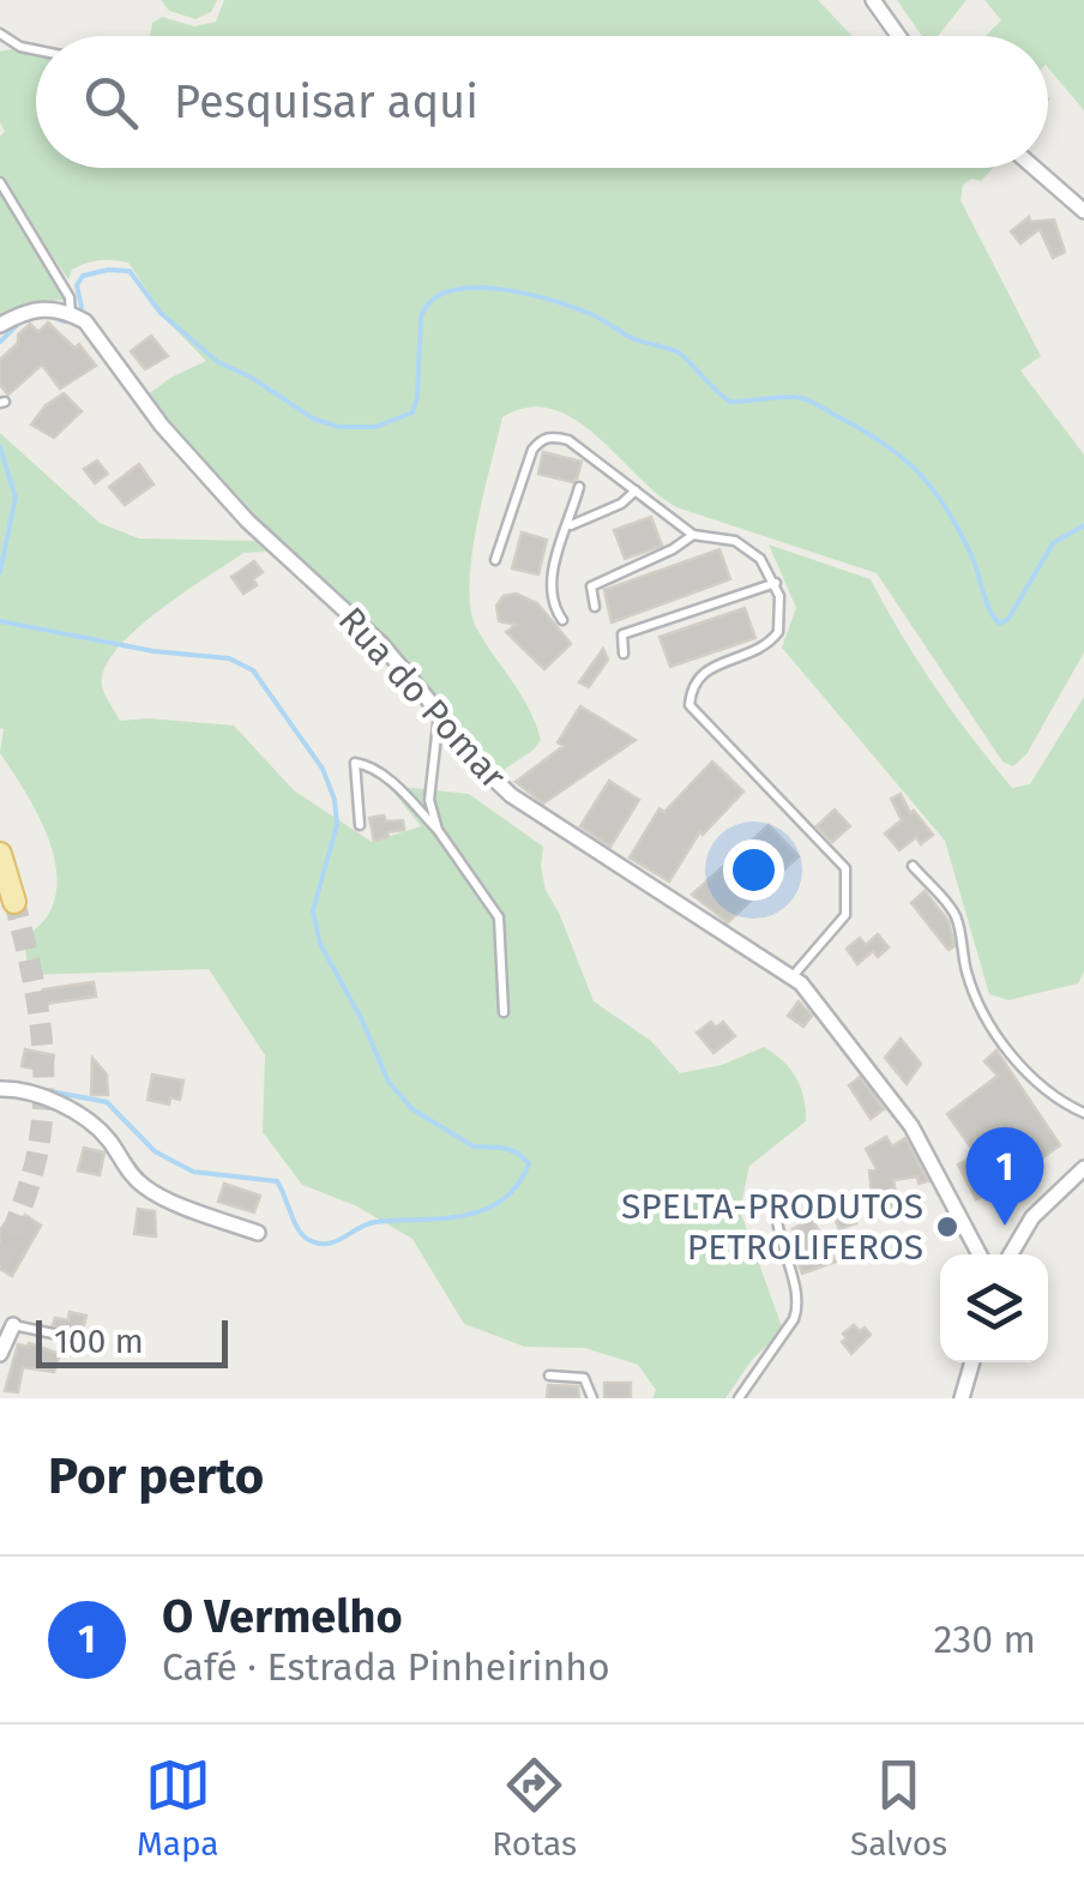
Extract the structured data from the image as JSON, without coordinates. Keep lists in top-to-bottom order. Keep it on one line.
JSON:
{"streets":{"street":["Rua do Pomar"]},"places":["SPELTA-PRODUTOS PETROLIFEROS"],"scale_bar":"100 m","page":{"search":"Pesquisar aqui","pins":"1","scale":"100 m","heading":"Por perto","list":[{"mark":"1","name":"O Vermelho","note":"Café · Estrada Pinheirinho","value":"230 m"}],"nav":["Mapa","Rotas","Salvos"]}}
